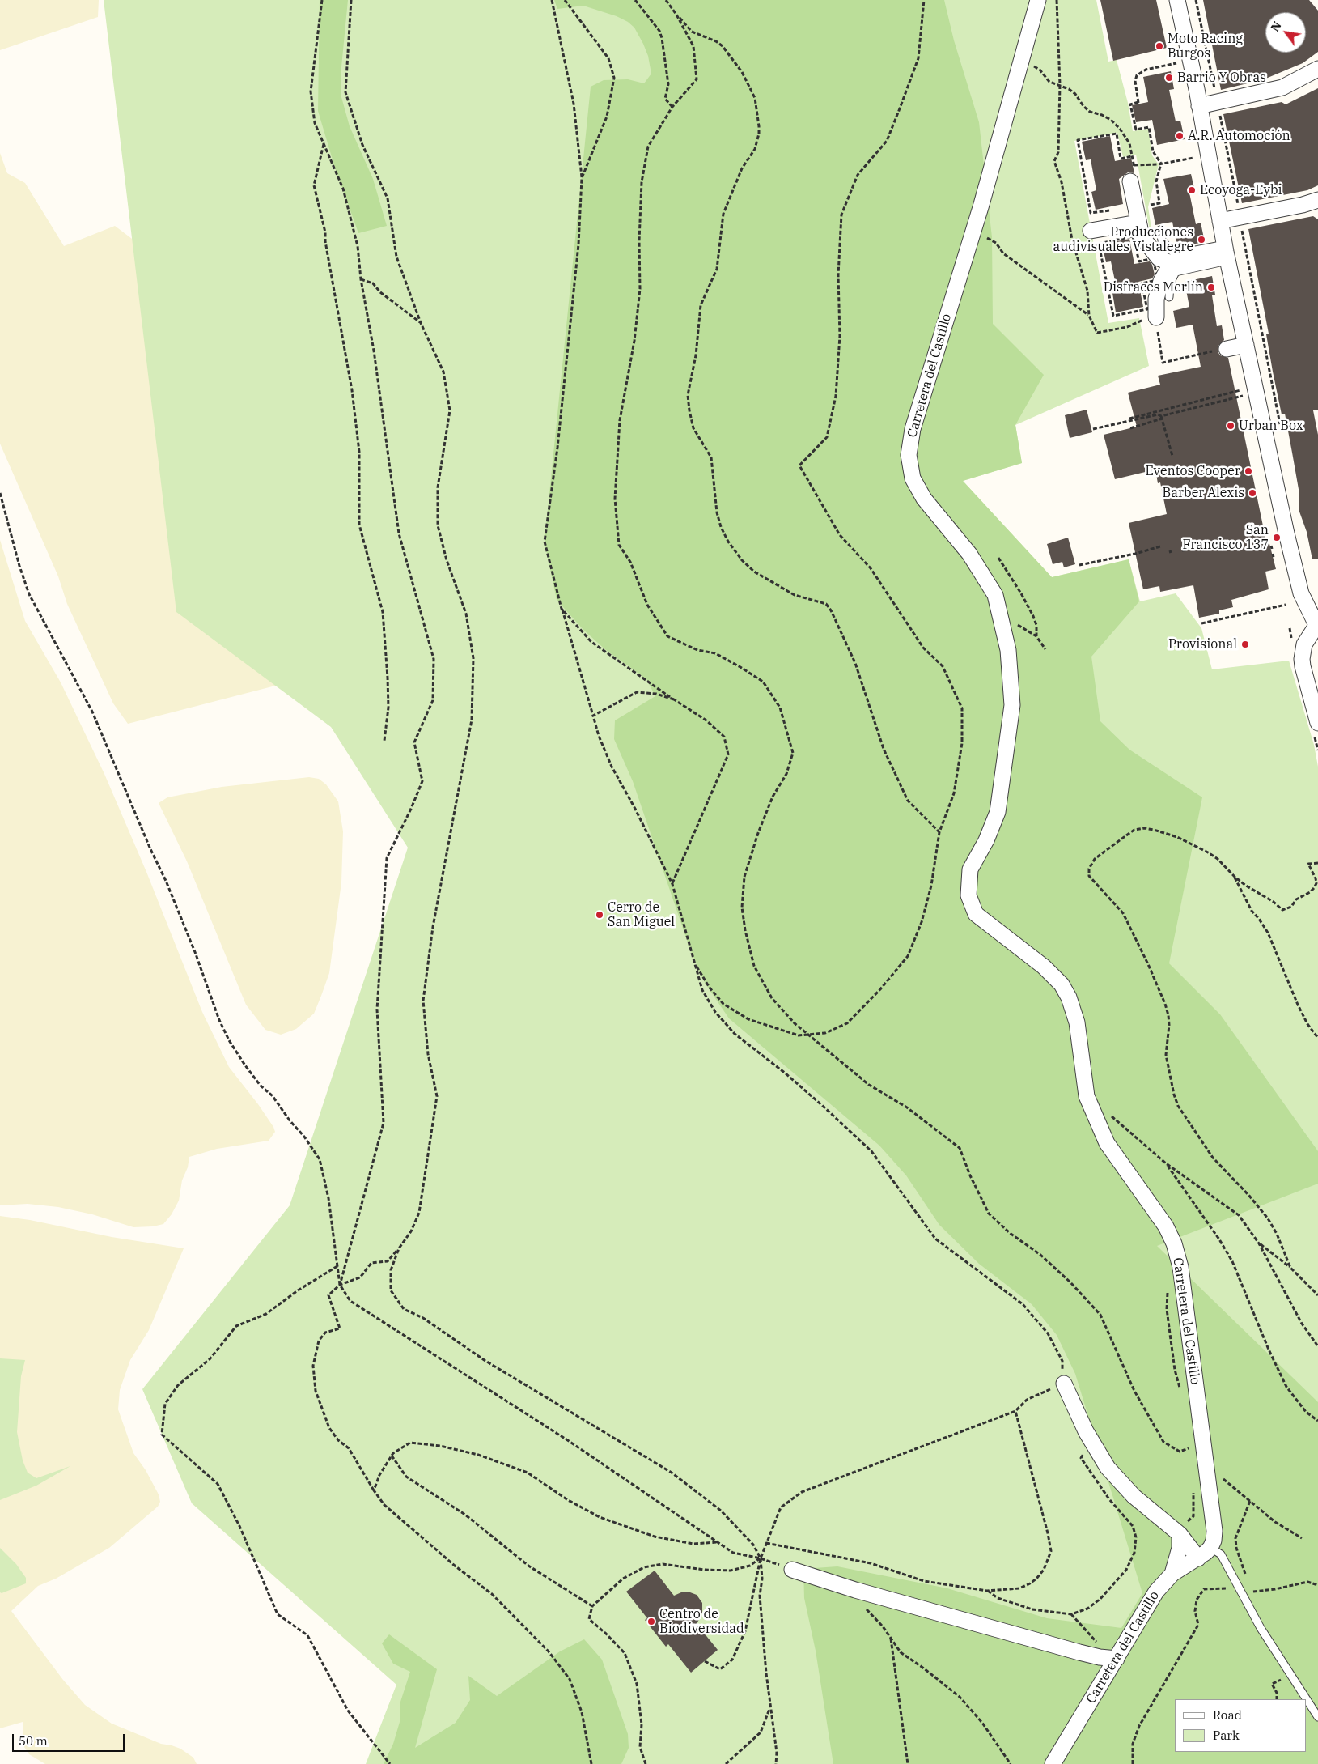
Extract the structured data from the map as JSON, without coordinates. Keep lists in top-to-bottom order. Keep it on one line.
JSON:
{"streets":{"street":["Carretera del Castillo"]},"places":["Moto Racing Burgos","Barrio Y Obras","A.R. Automoción","Ecoyoga-Eybi","Producciones audivisuales Vistalegre","Disfraces Merlín","Urban Box","Eventos Cooper","Barber Alexis","San Francisco 137","Provisional","Cerro de San Miguel","Centro de Biodiversidad"],"legend":["Road","Park"],"scale_bar":"50 m","north":"top left"}
